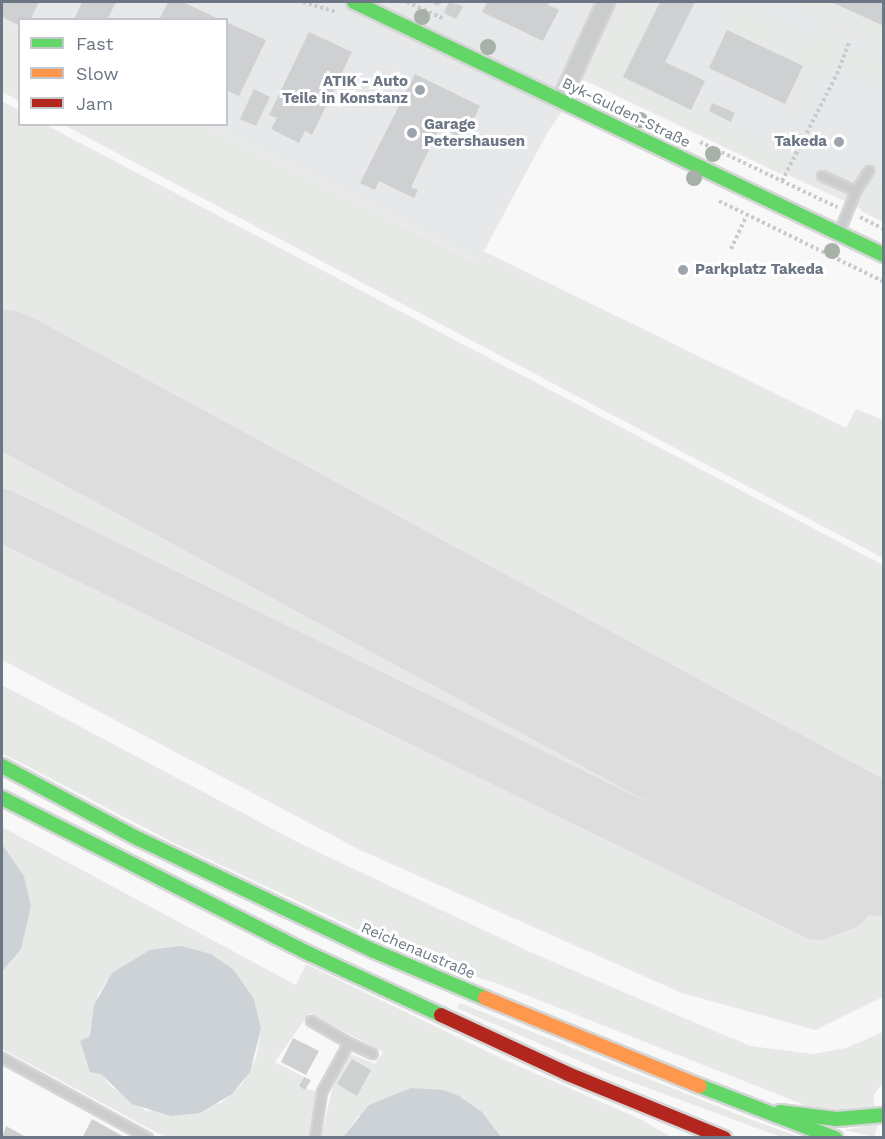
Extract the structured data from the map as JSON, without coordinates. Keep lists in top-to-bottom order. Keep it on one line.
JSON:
{"streets":{"main road":["Byk-Gulden-Straße","Reichenaustraße"]},"places":["ATIK - Auto Teile in Konstanz","Garage Petershausen","Takeda","Parkplatz Takeda"],"legend":["Fast","Slow","Jam"]}
